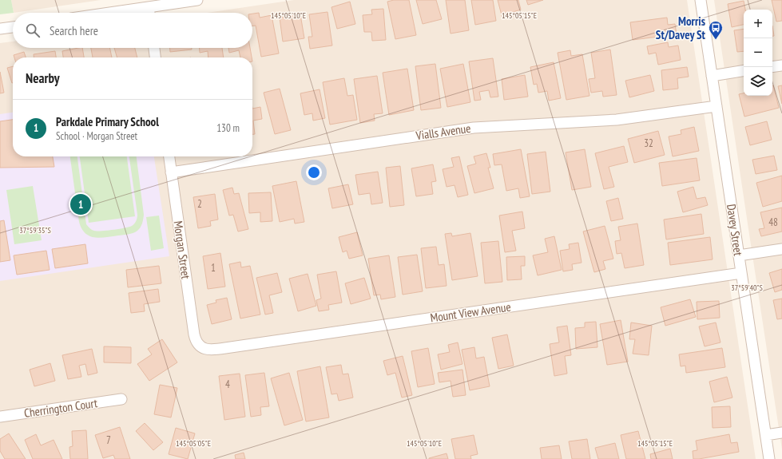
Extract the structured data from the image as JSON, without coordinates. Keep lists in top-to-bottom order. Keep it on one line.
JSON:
{"streets":{"street":["Vialls Avenue","Davey Street","Morgan Street","Mount View Avenue","Cherrington Court"]},"crossings":[["Vialls Avenue","Davey Street"],["Vialls Avenue","Morgan Street"],["Davey Street","Mount View Avenue"],["Morgan Street","Mount View Avenue"]],"places":{"bus stop":["Morris St/Davey St"]},"house_numbers":["32","2","48","1","4","7"],"page":{"map_buttons":["+","−"],"search":"Search here","heading":"Nearby","list":[{"mark":"1","name":"Parkdale Primary School","note":"School · Morgan Street","value":"130 m"}],"pins":"1"},"coordinates":["145°05'10\"E","145°05'15\"E","37°59'35\"S","37°59'40\"S","145°05'05\"E"]}
